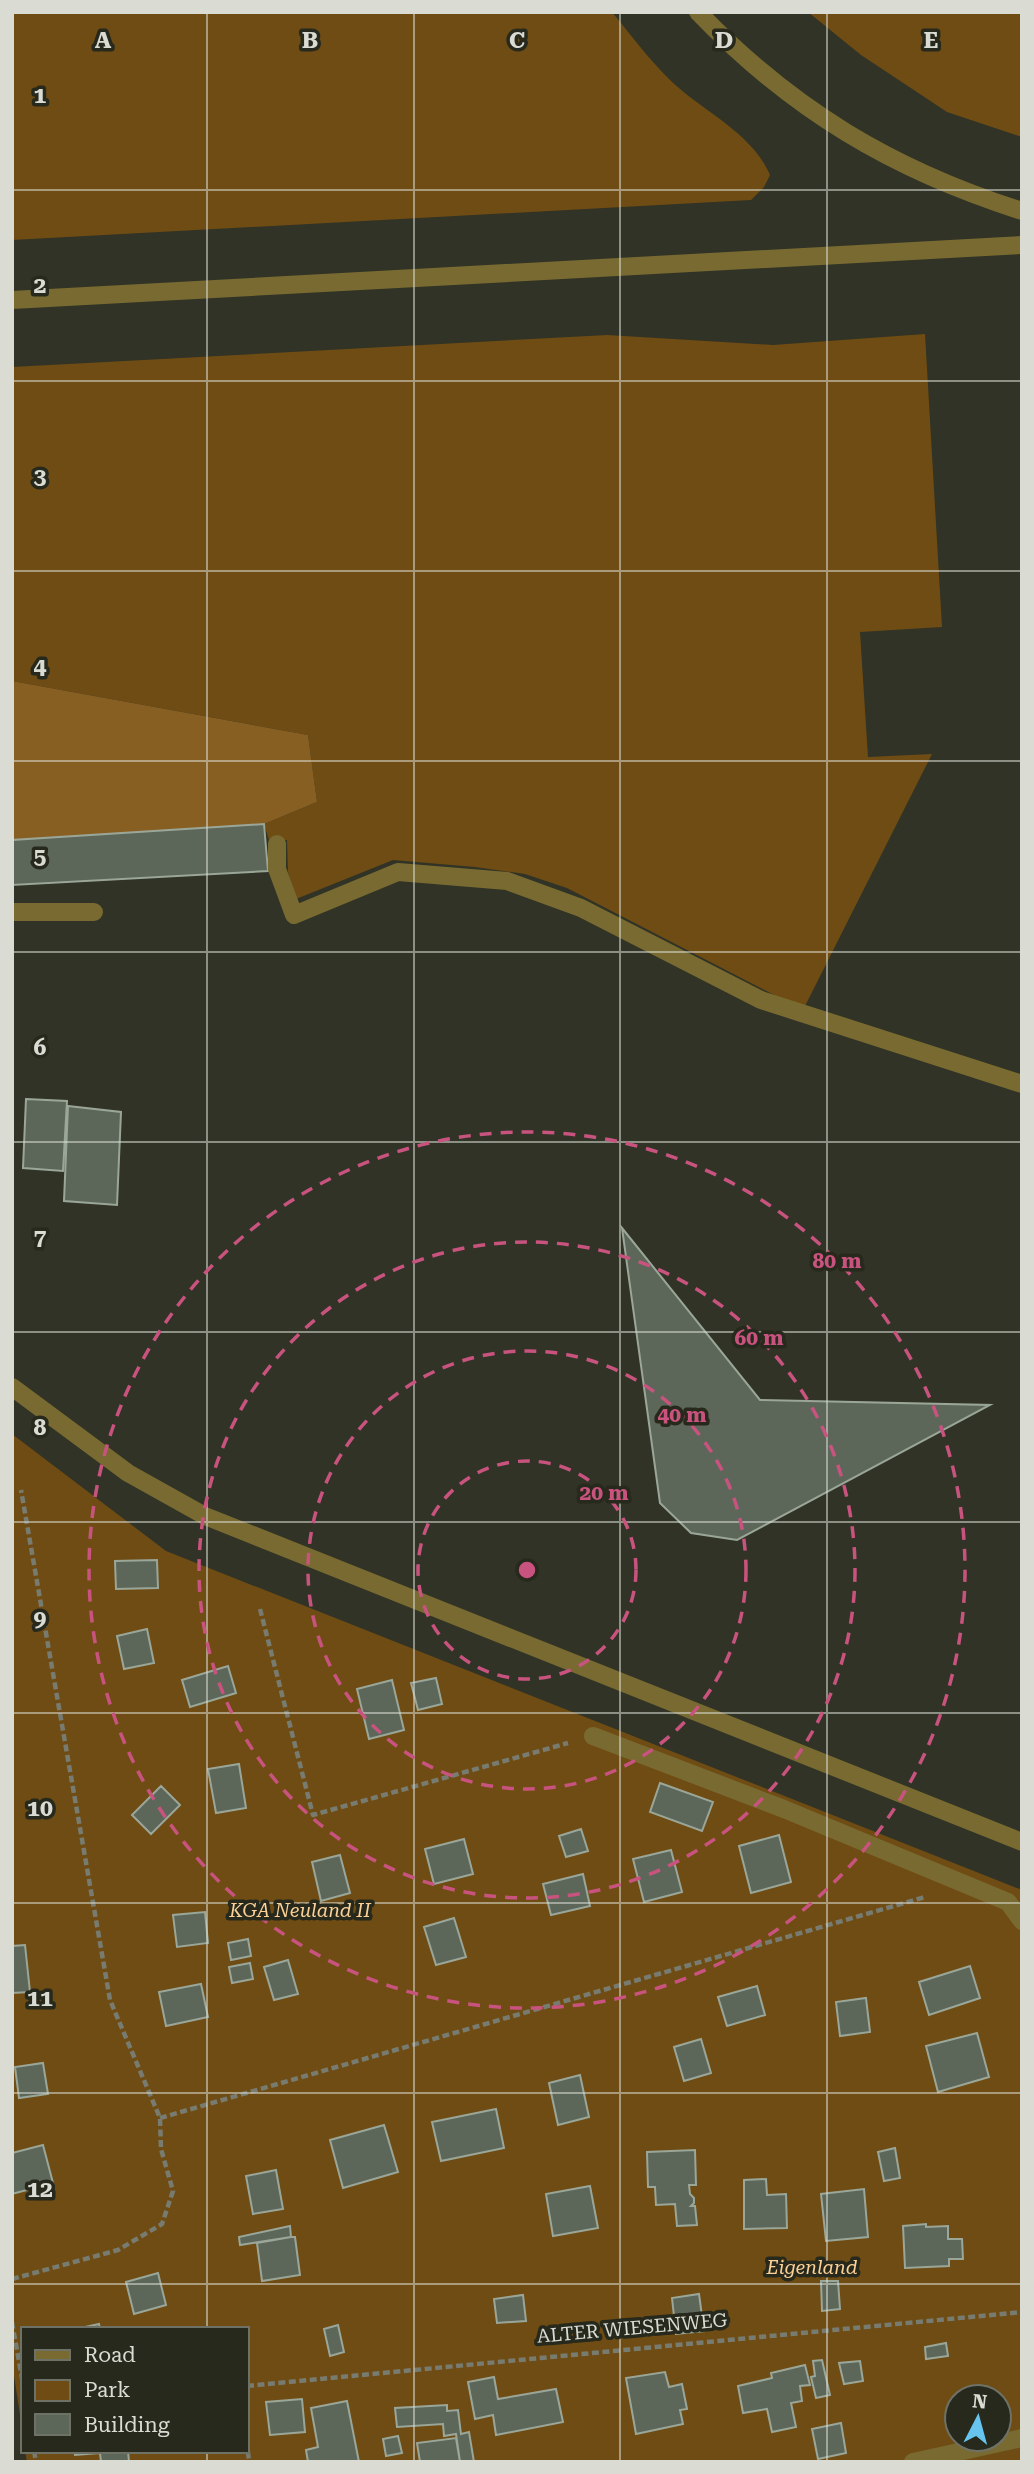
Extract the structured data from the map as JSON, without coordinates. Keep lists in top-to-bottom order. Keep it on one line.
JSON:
{"streets":{"path":["ALTER WIESENWEG"]},"parks":["KGA Neuland II","Eigenland"],"legend":["Road","Park","Building"],"north":"top","grid":{"columns":["A","B","C","D","E"],"rows":["1","2","3","4","5","6","7","8","9","10","11","12"]},"rings":["80 m","60 m","40 m","20 m"]}
